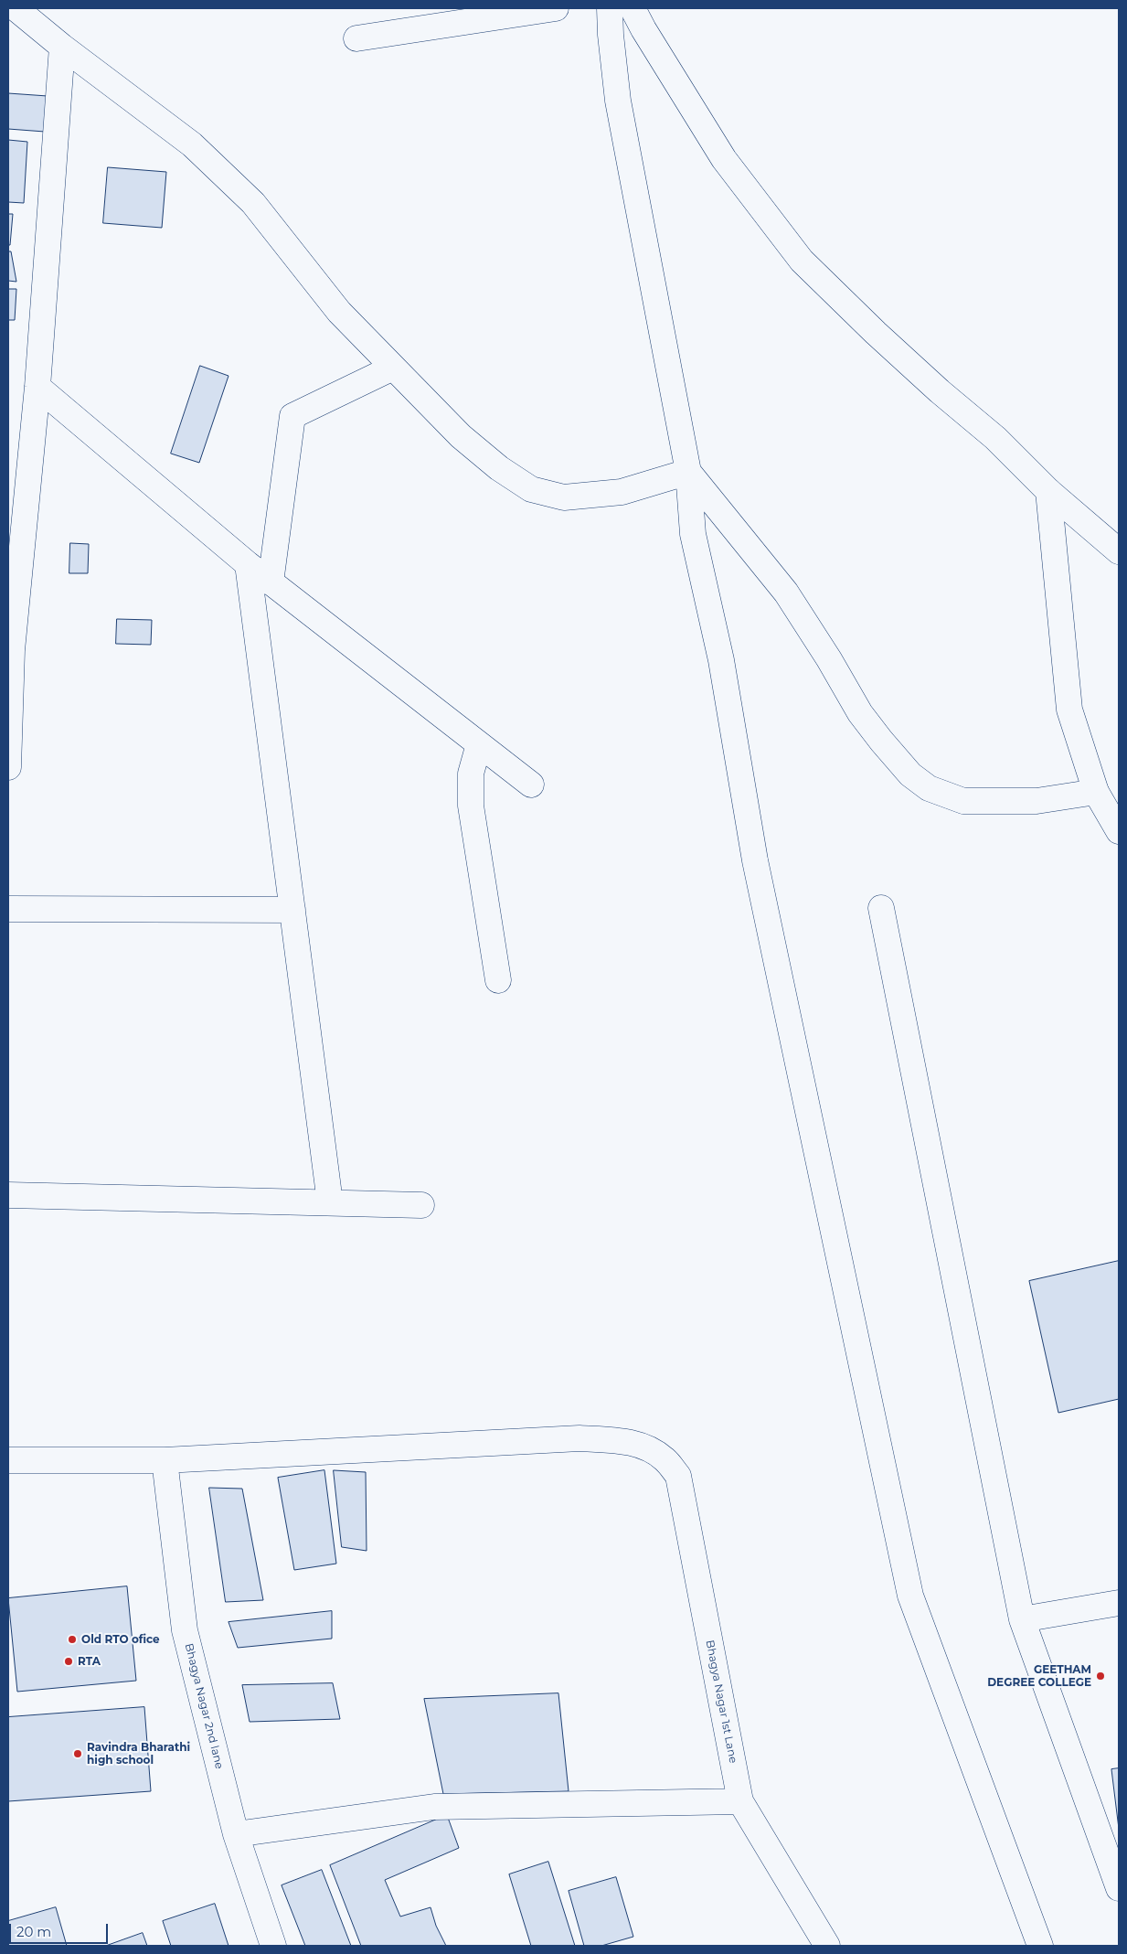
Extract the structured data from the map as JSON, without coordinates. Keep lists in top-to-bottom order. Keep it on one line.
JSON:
{"streets":{"street":["Bhagya Nagar 1st Lane","Bhagya Nagar 2nd lane"]},"crossings":[["Bhagya Nagar 1st Lane","Bhagya Nagar 2nd lane"]],"places":["Old RTO ofice","RTA","GEETHAM DEGREE COLLEGE","Ravindra Bharathi high school"],"scale_bar":"20 m"}
